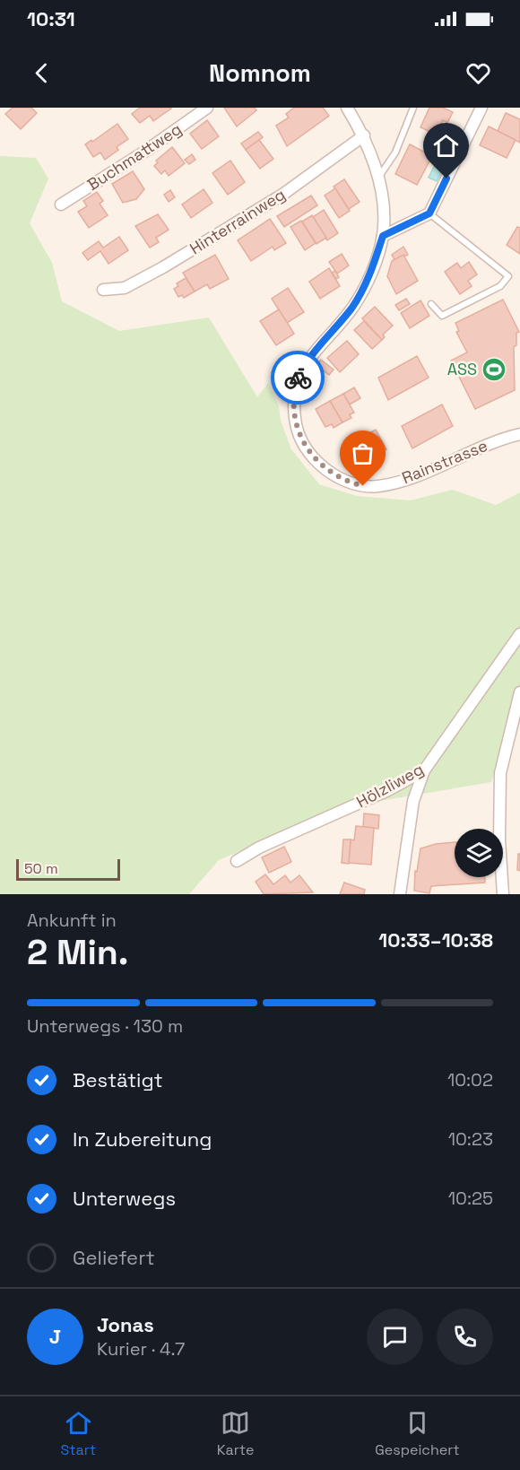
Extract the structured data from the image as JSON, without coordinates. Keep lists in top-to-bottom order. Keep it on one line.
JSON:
{"streets":{"street":["Buchmattweg","Hinterrainweg","Rainstrasse","Hölzliweg"]},"crossings":[["Hinterrainweg","Rainstrasse"]],"places":{"sports":["ASS"]},"scale_bar":"50 m","page":{"status":"10:31","header":"Nomnom","scale":"50 m","heading":["2 Min.","Ankunft in","10:33–10:38"],"panel":["Jonas","Kurier · 4.7"],"bar":"Unterwegs · 130 m","list":[["Bestätigt","10:02"],["In Zubereitung","10:23"],["Unterwegs","10:25"],"Geliefert"],"round":"J","tabs":["Start","Karte","Gespeichert"]}}
